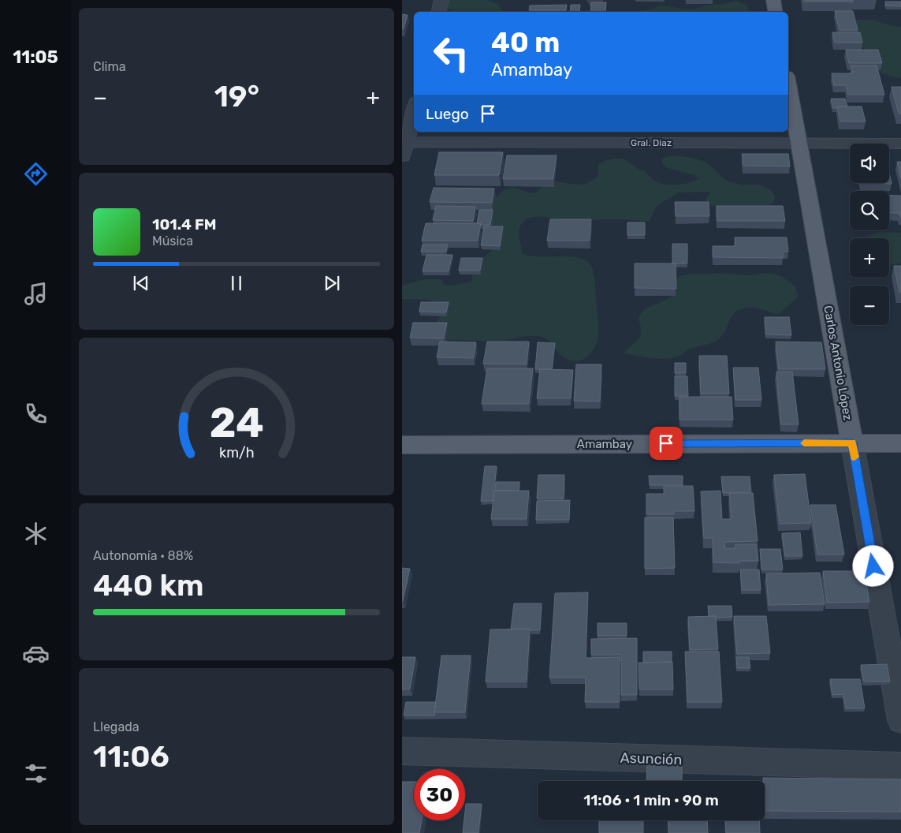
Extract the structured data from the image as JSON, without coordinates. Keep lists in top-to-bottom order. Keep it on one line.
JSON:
{"streets":{"main road":["Carlos Antonio López","Amambay"],"street":["Gral. Diaz","Asunción"]},"crossings":[["Gral. Diaz","Carlos Antonio López"],["Carlos Antonio López","Amambay"]],"page":{"tabs":"11:05","tile":["Clima",["Autonomía · 88%","440 km"],["Llegada","11:06"]],"turn":["40 m","Amambay"],"heat":["−","19°","+"],"then":"Luego","map_buttons":["+","−"],"song":["101.4 FM","Música"],"limit":"30","trip":"11:06 · 1 min · 90 m","gauge":["24","km/h"]}}
